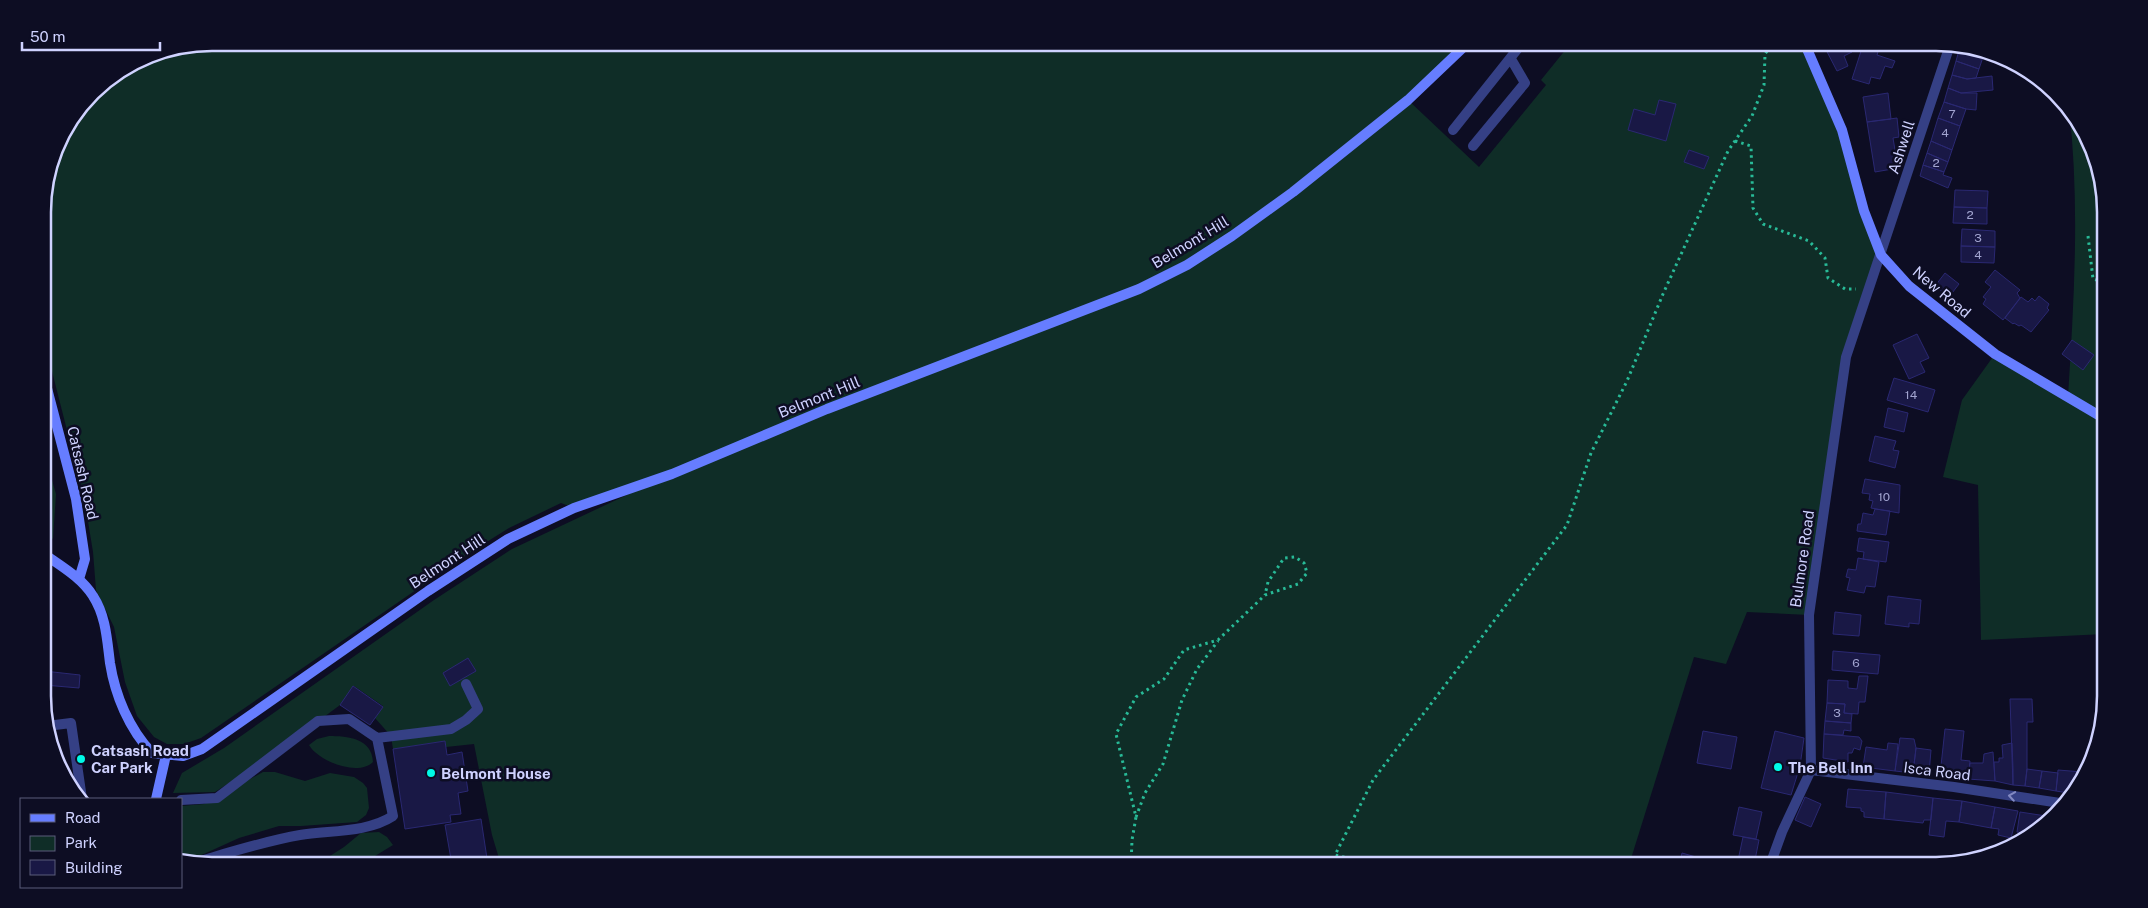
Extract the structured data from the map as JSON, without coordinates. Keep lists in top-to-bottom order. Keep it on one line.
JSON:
{"streets":{"main road":["Belmont Hill","New Road","Catsash Road"],"street":["Ashwell","Bulmore Road","Isca Road"]},"crossings":[["Ashwell","New Road"],["Ashwell","Bulmore Road"],["New Road","Bulmore Road"],["Bulmore Road","Isca Road"]],"one_way":["Isca Road"],"places":["Catsash Road Car Park","The Bell Inn","Belmont House"],"house_numbers":["7","4","2","2","3","4","14","10","6","3"],"legend":["Road","Park","Building"],"scale_bar":"50 m"}
